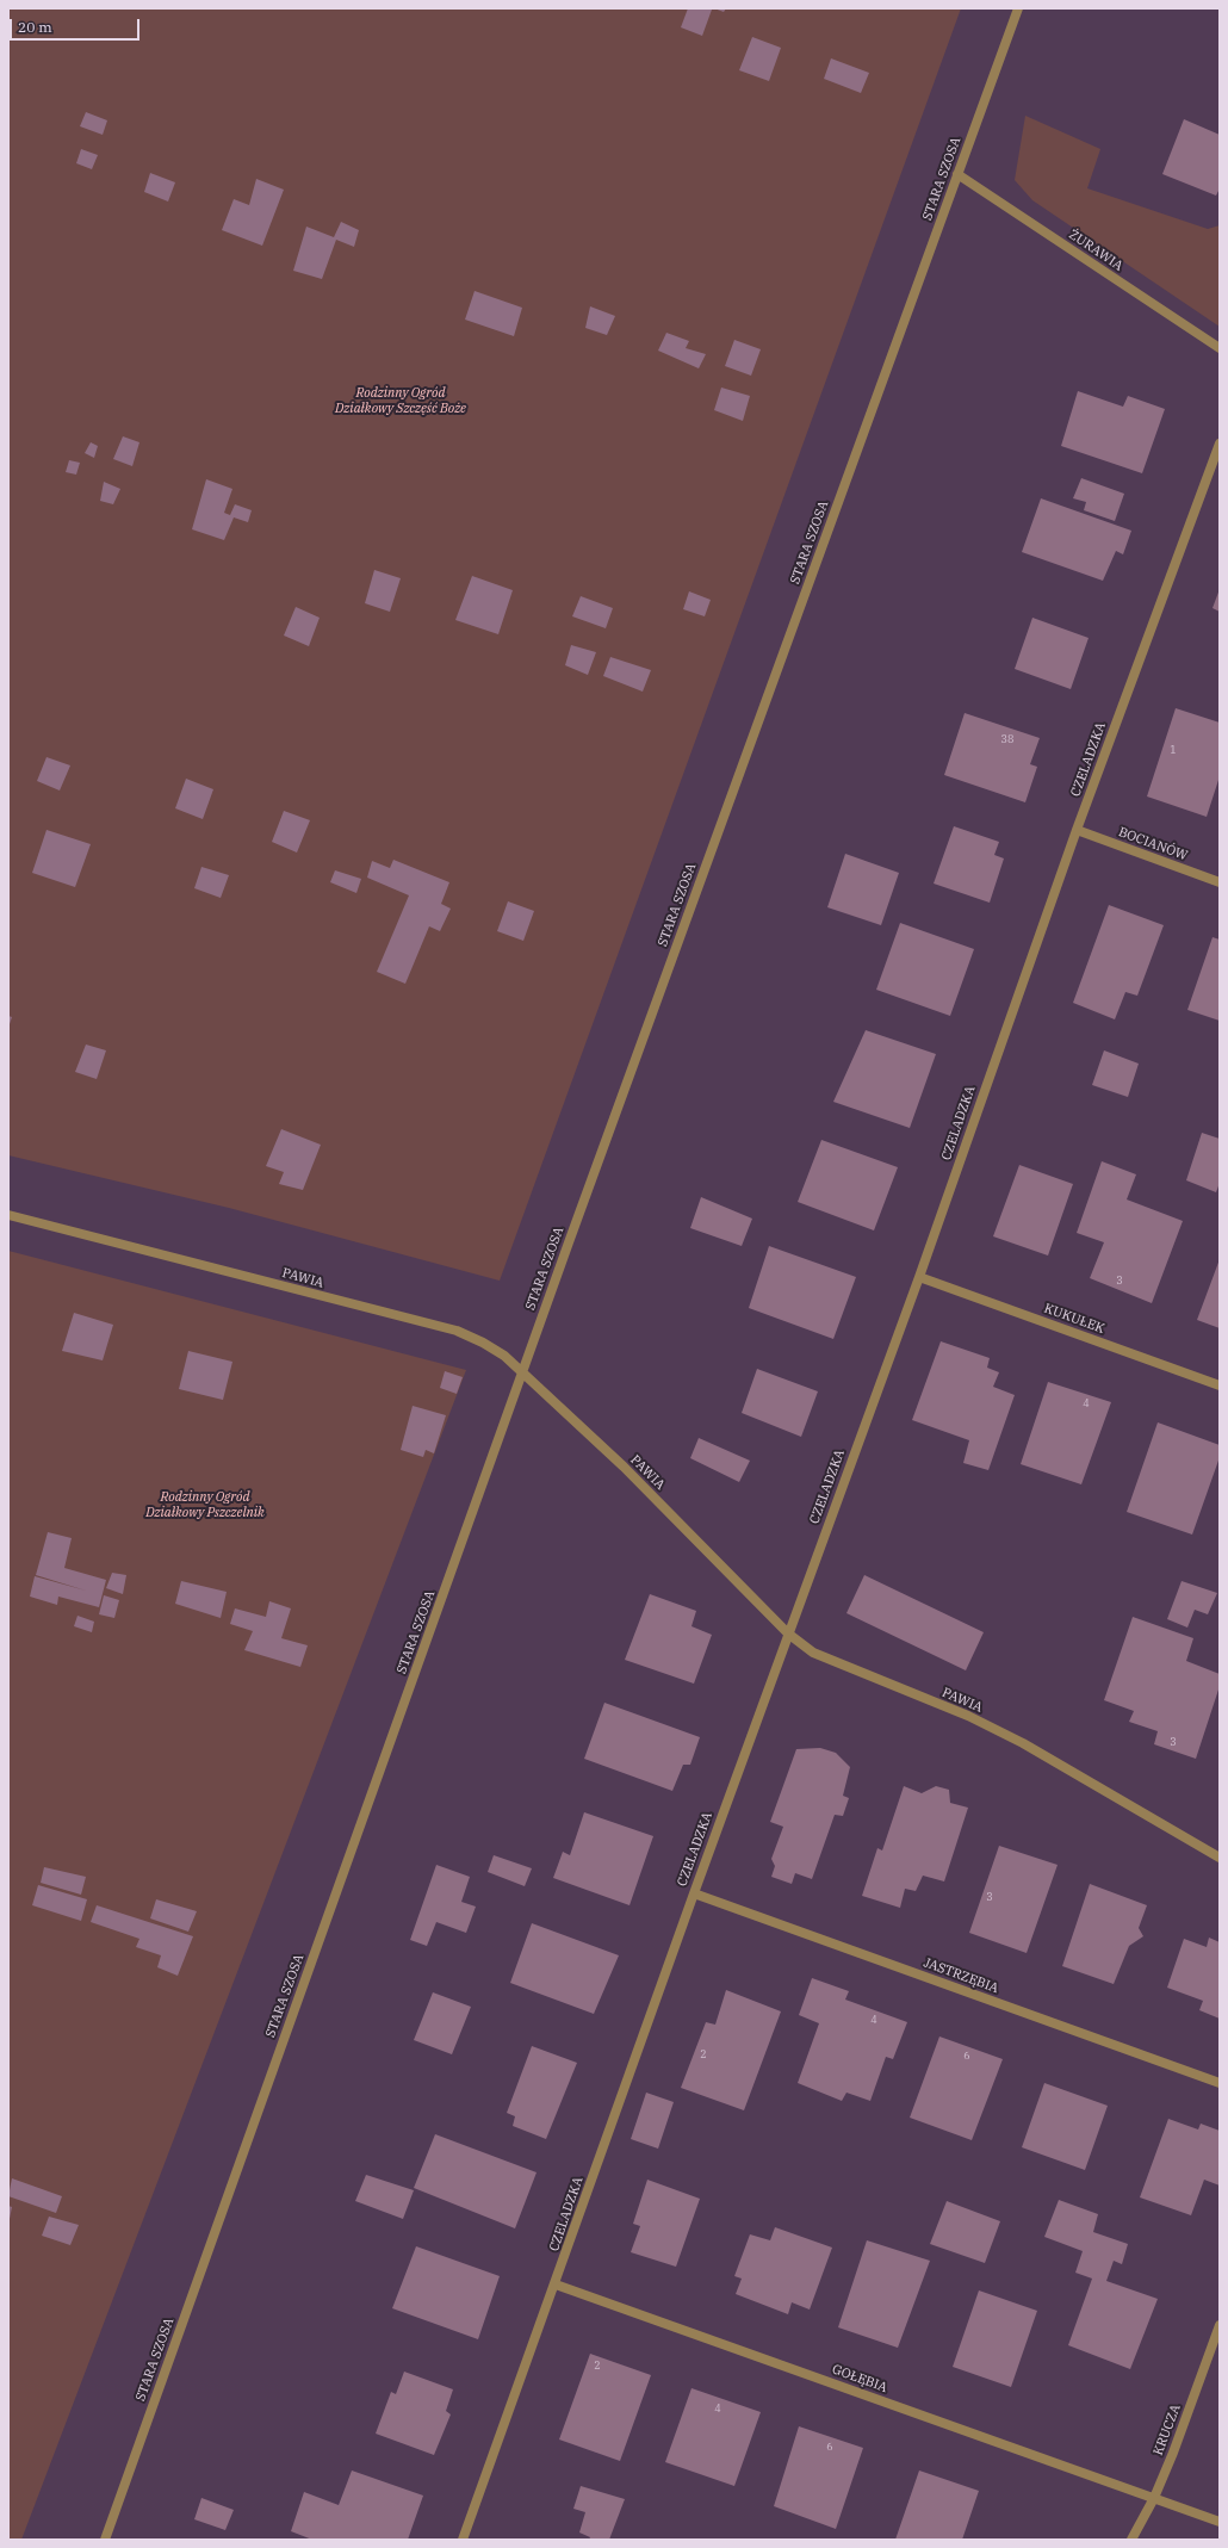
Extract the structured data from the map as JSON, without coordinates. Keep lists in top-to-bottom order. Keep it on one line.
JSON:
{"streets":{"street":["STARA SZOSA","ŻURAWIA","CZELADZKA","BOCIANÓW","PAWIA","KUKUŁEK","JASTRZĘBIA","GOŁĘBIA","KRUCZA"]},"crossings":[["STARA SZOSA","ŻURAWIA"],["STARA SZOSA","PAWIA"],["CZELADZKA","BOCIANÓW"],["CZELADZKA","PAWIA"],["CZELADZKA","KUKUŁEK"],["CZELADZKA","JASTRZĘBIA"],["CZELADZKA","GOŁĘBIA"],["GOŁĘBIA","KRUCZA"]],"parks":["Rodzinny Ogród Działkowy Szczęść Boże","Rodzinny Ogród Działkowy Pszczelnik"],"house_numbers":["38","1","3","4","3","3","4","2","6","2","4","6"],"scale_bar":"20 m"}
